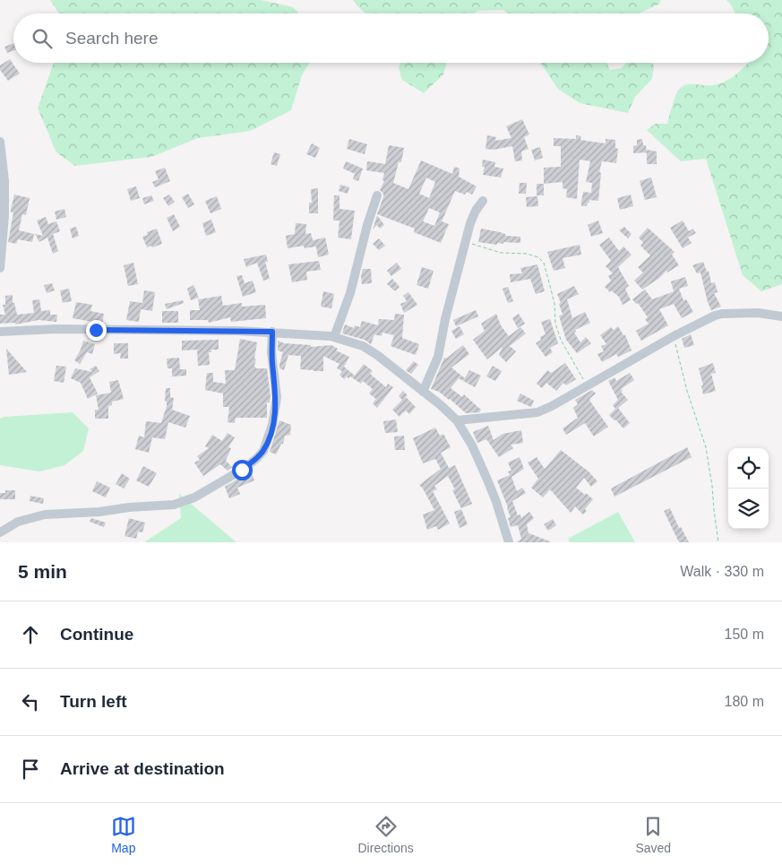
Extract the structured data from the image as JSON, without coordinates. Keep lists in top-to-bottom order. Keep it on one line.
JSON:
{"page":{"search":"Search here","heading":["5 min","Walk · 330 m"],"list":[["Continue","150 m"],["Turn left","180 m"],"Arrive at destination"],"nav":["Map","Directions","Saved"]}}
